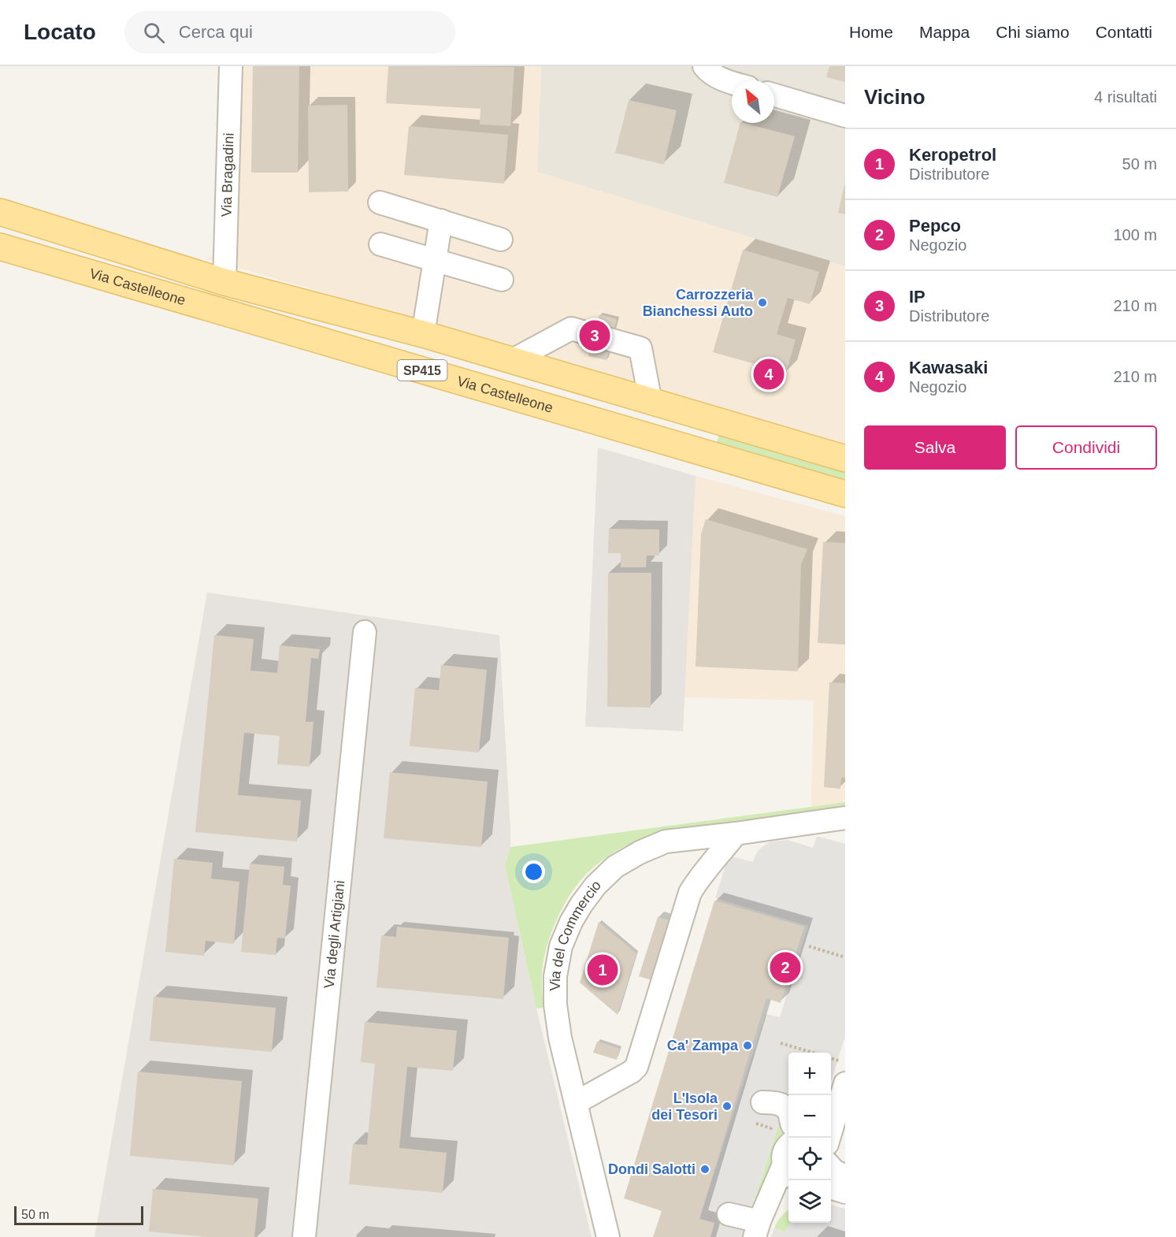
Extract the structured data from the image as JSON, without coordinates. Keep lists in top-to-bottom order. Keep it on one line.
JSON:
{"streets":{"main road":["Via Castelleone","SP415"],"street":["Via Bragadini","Via degli Artigiani","Via del Commercio"]},"crossings":[["Via Bragadini","Via Castelleone"]],"places":["Carrozzeria Bianchessi Auto","Ca' Zampa","L'Isola dei Tesori","Dondi Salotti"],"scale_bar":"50 m","north":"top left","page":{"header":"Locato","search":"Cerca qui","nav":["Home","Mappa","Chi siamo","Contatti"],"heading":["Vicino","4 risultati"],"list":[{"mark":"1","name":"Keropetrol","note":"Distributore","value":"50 m"},{"mark":"2","name":"Pepco","note":"Negozio","value":"100 m"},{"mark":"3","name":"IP","note":"Distributore","value":"210 m"},{"mark":"4","name":"Kawasaki","note":"Negozio","value":"210 m"}],"pins":["3","4","2","1"],"buttons":["Salva","Condividi"],"map_buttons":["+","−"],"scale":"50 m"}}
